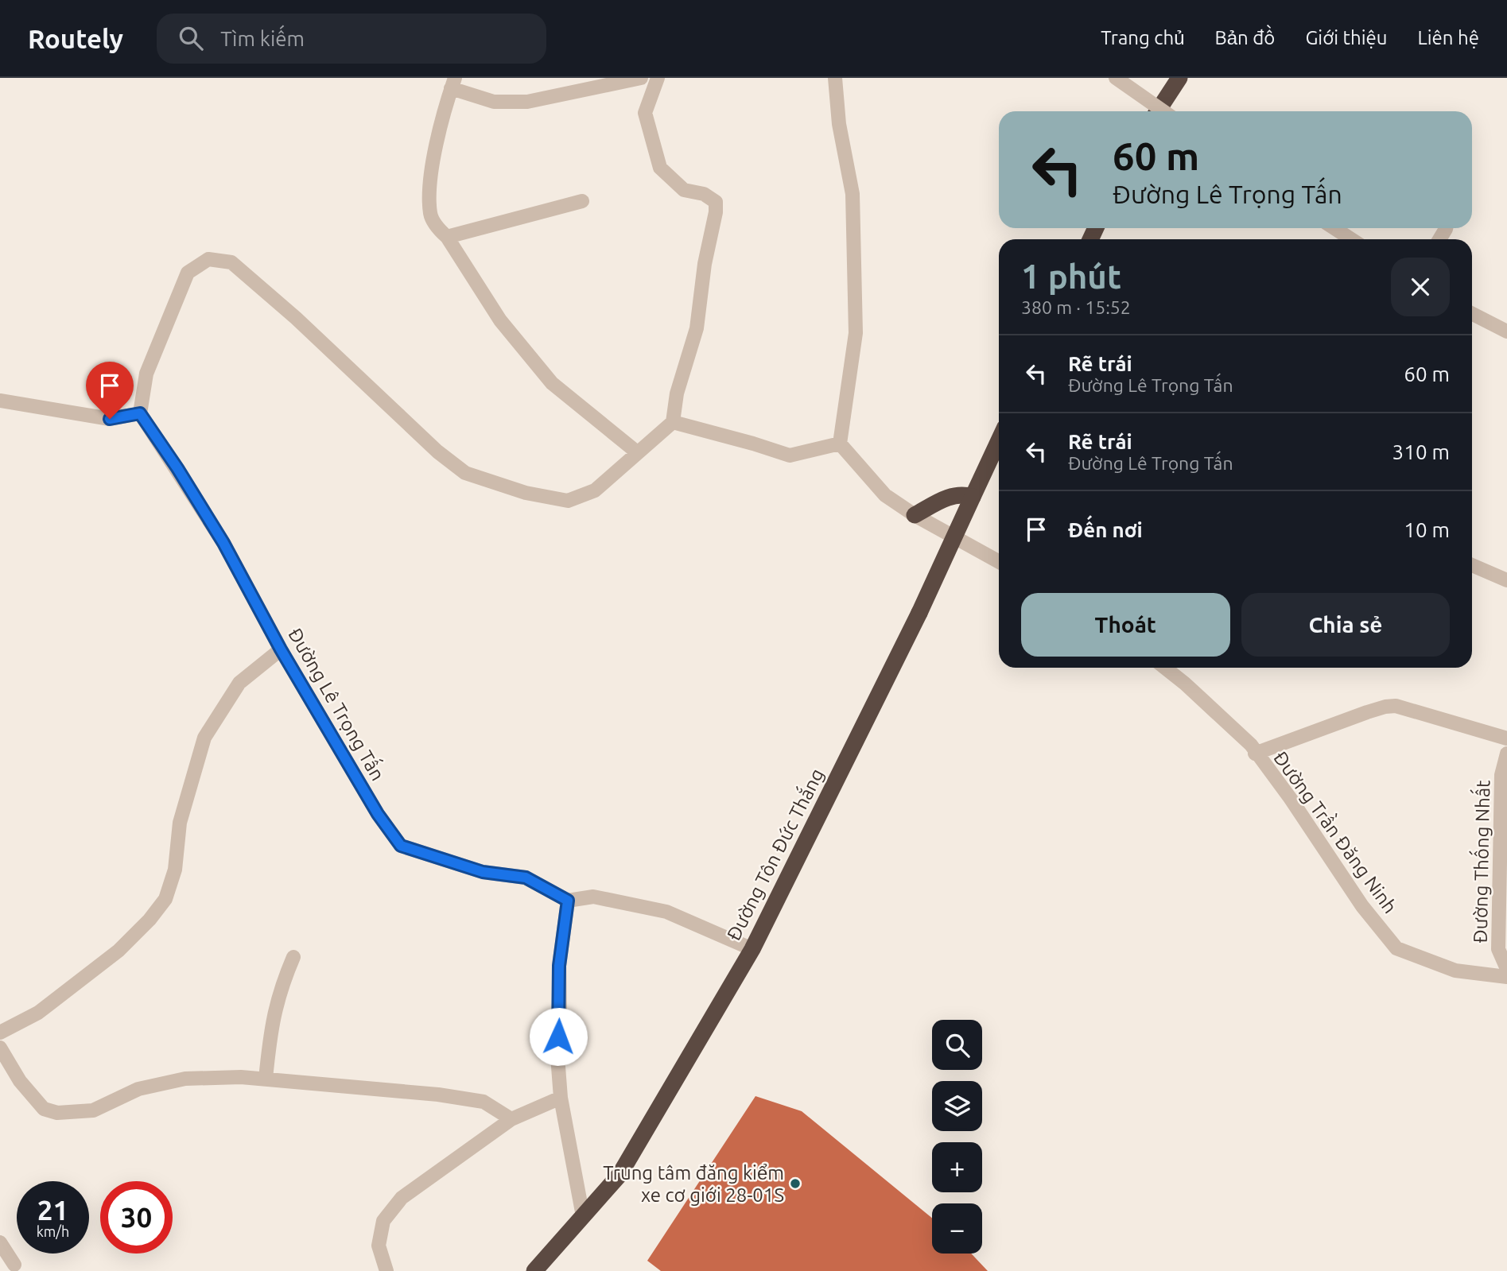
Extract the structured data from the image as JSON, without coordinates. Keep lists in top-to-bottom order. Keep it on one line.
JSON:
{"streets":{"highway":["Đường Tôn Đức Thắng"],"street":["Đường Lê Trọng Tấn","Đường Trần Đăng Ninh","Đường Thống Nhất"]},"places":["Trung tâm đăng kiểm xe cơ giới 28-01S"],"page":{"header":"Routely","search":"Tìm kiếm","nav":["Trang chủ","Bản đồ","Giới thiệu","Liên hệ"],"turn":["60 m","Đường Lê Trọng Tấn"],"heading":["1 phút","380 m · 15:52"],"list":[{"name":"Rẽ trái","note":"Đường Lê Trọng Tấn","value":"60 m"},{"name":"Rẽ trái","note":"Đường Lê Trọng Tấn","value":"310 m"},{"name":"Đến nơi","value":"10 m"}],"buttons":["Thoát","Chia sẻ"],"map_buttons":["+","−"],"speed":"21 km/h","limit":"30"}}
